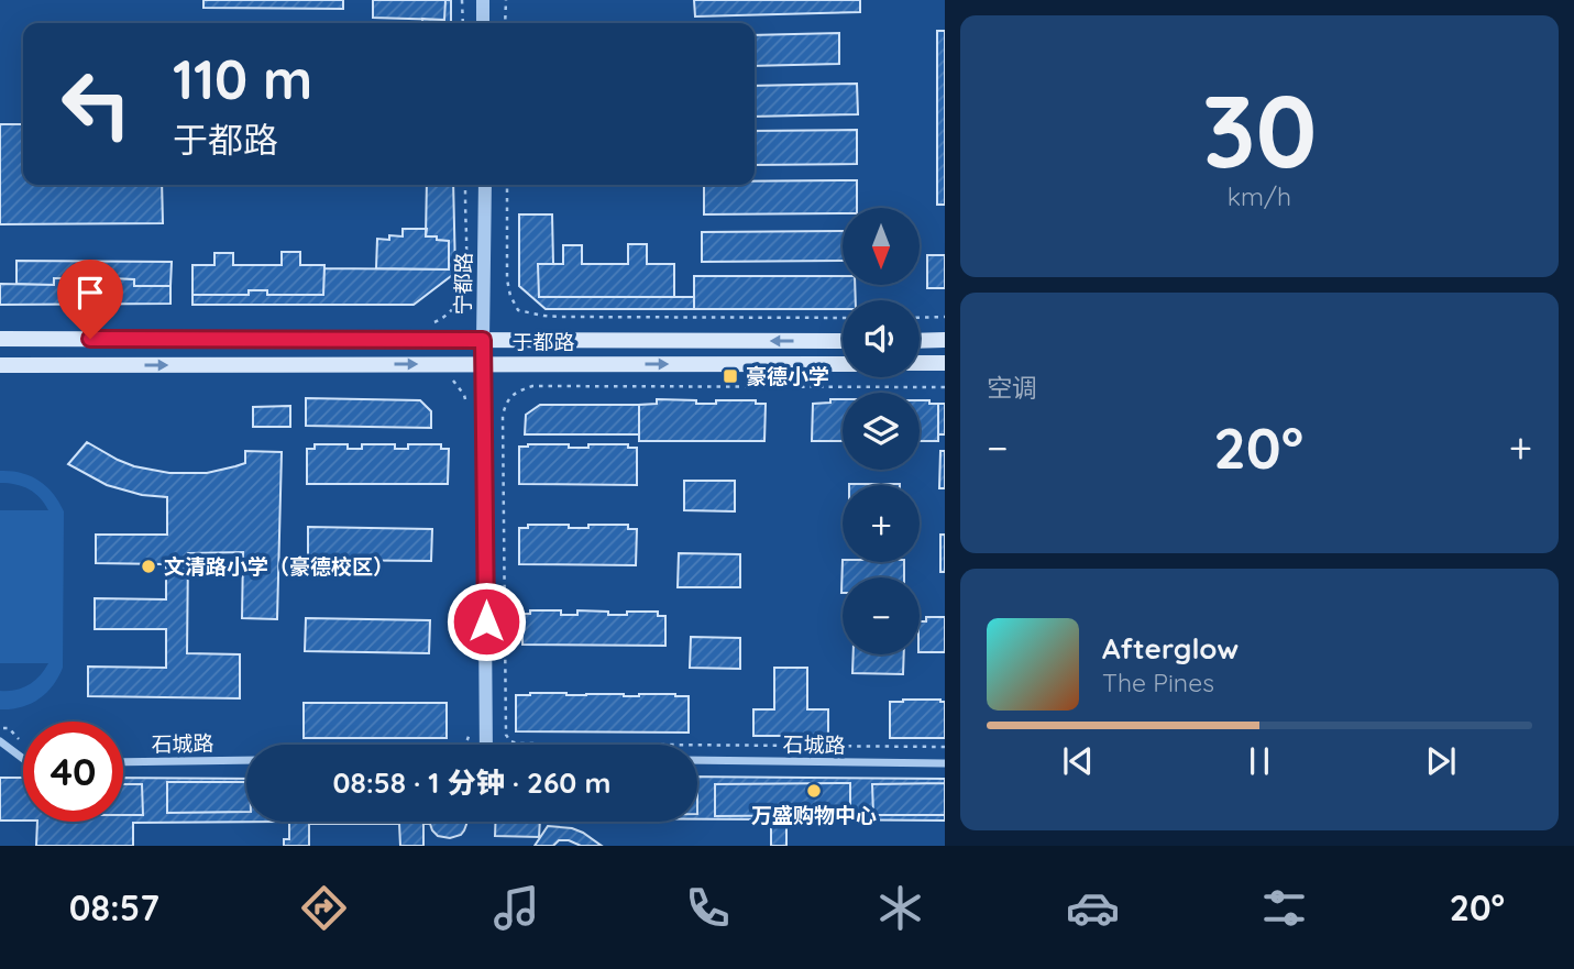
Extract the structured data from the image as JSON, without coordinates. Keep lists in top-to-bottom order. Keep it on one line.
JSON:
{"streets":{"main road":["于都路"],"street":["宁都路","石城路"]},"crossings":[["宁都路","于都路"]],"places":{"transit":["豪德小学"],"other":["文清路小学（豪德校区）","万盛购物中心"]},"north":"bottom","page":{"tile":[["30","km/h"],"空调"],"turn":["110 m","于都路"],"map_buttons":["+","−"],"heat":["−","20°","+"],"song":["Afterglow","The Pines"],"limit":"40","trip":"08:58 · 1 分钟 · 260 m","tabs":["08:57","20°"]}}
